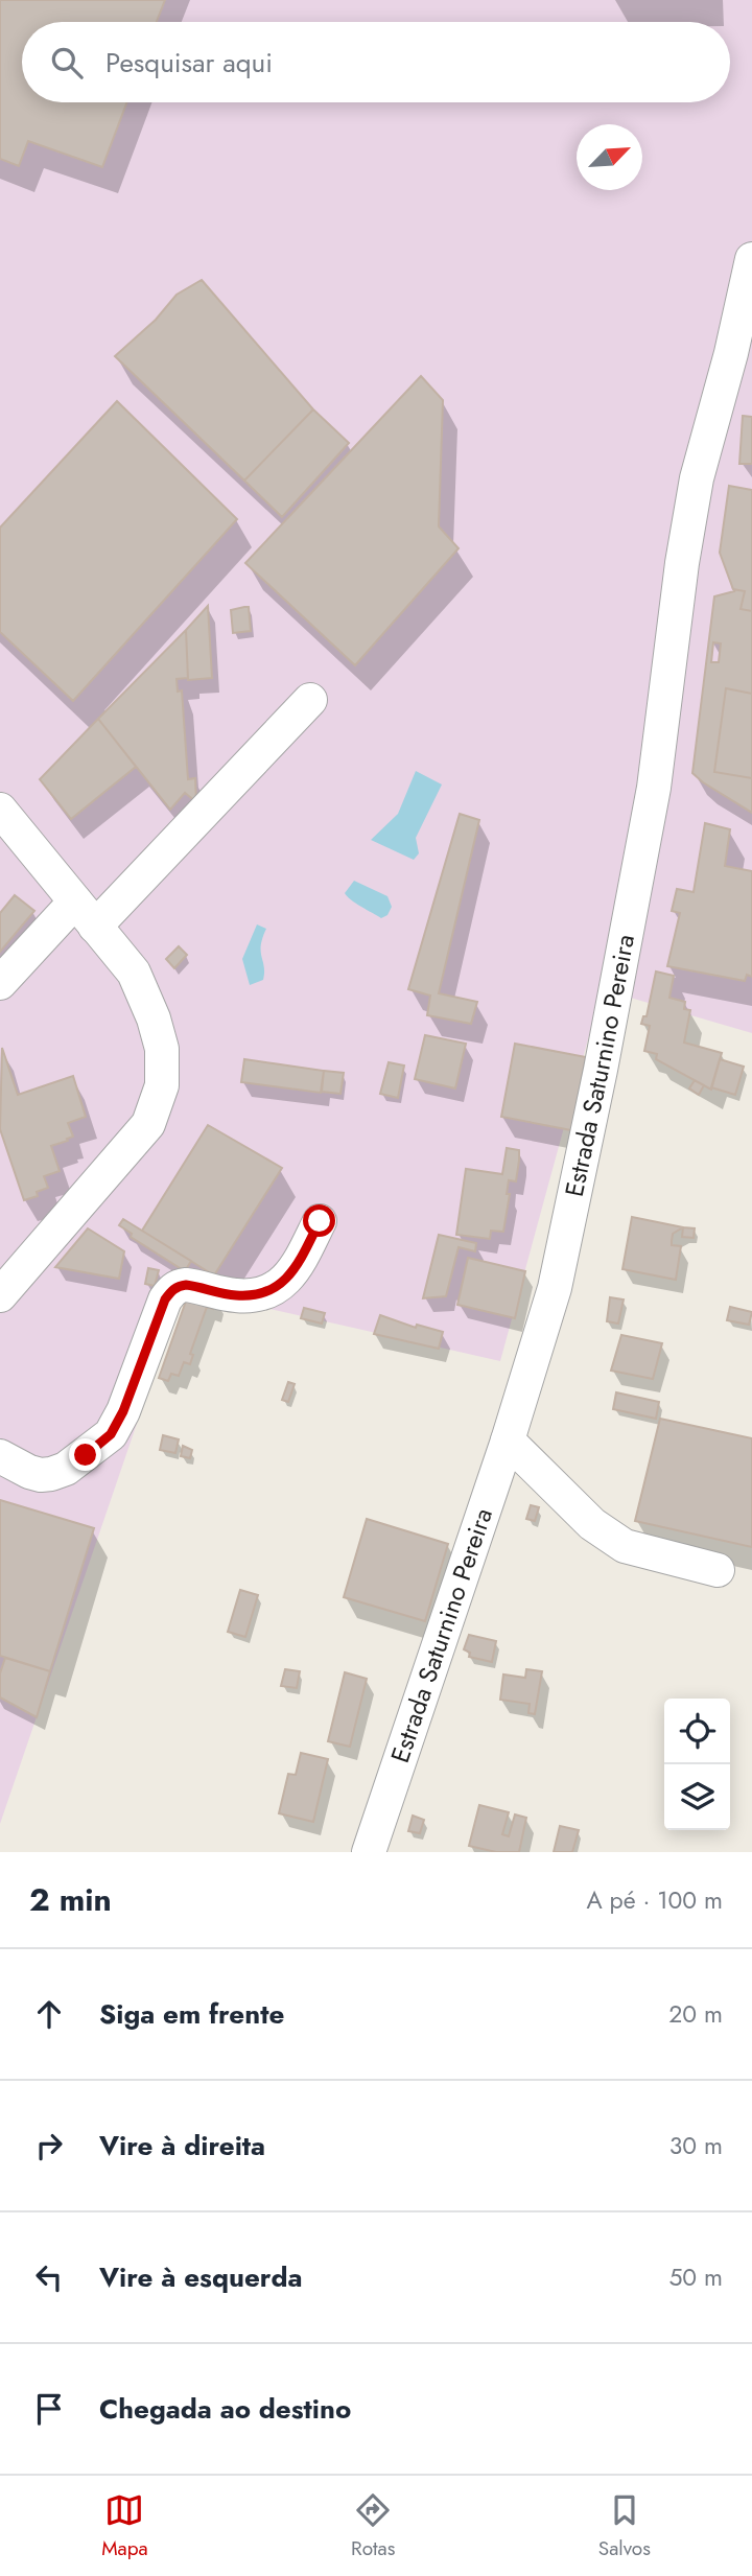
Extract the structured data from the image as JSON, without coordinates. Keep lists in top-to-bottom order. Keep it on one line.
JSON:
{"streets":{"street":["Estrada Saturnino Pereira"]},"north":"top right","page":{"search":"Pesquisar aqui","heading":["2 min","A pé · 100 m"],"list":[["Siga em frente","20 m"],["Vire à direita","30 m"],["Vire à esquerda","50 m"],"Chegada ao destino"],"nav":["Mapa","Rotas","Salvos"]}}
